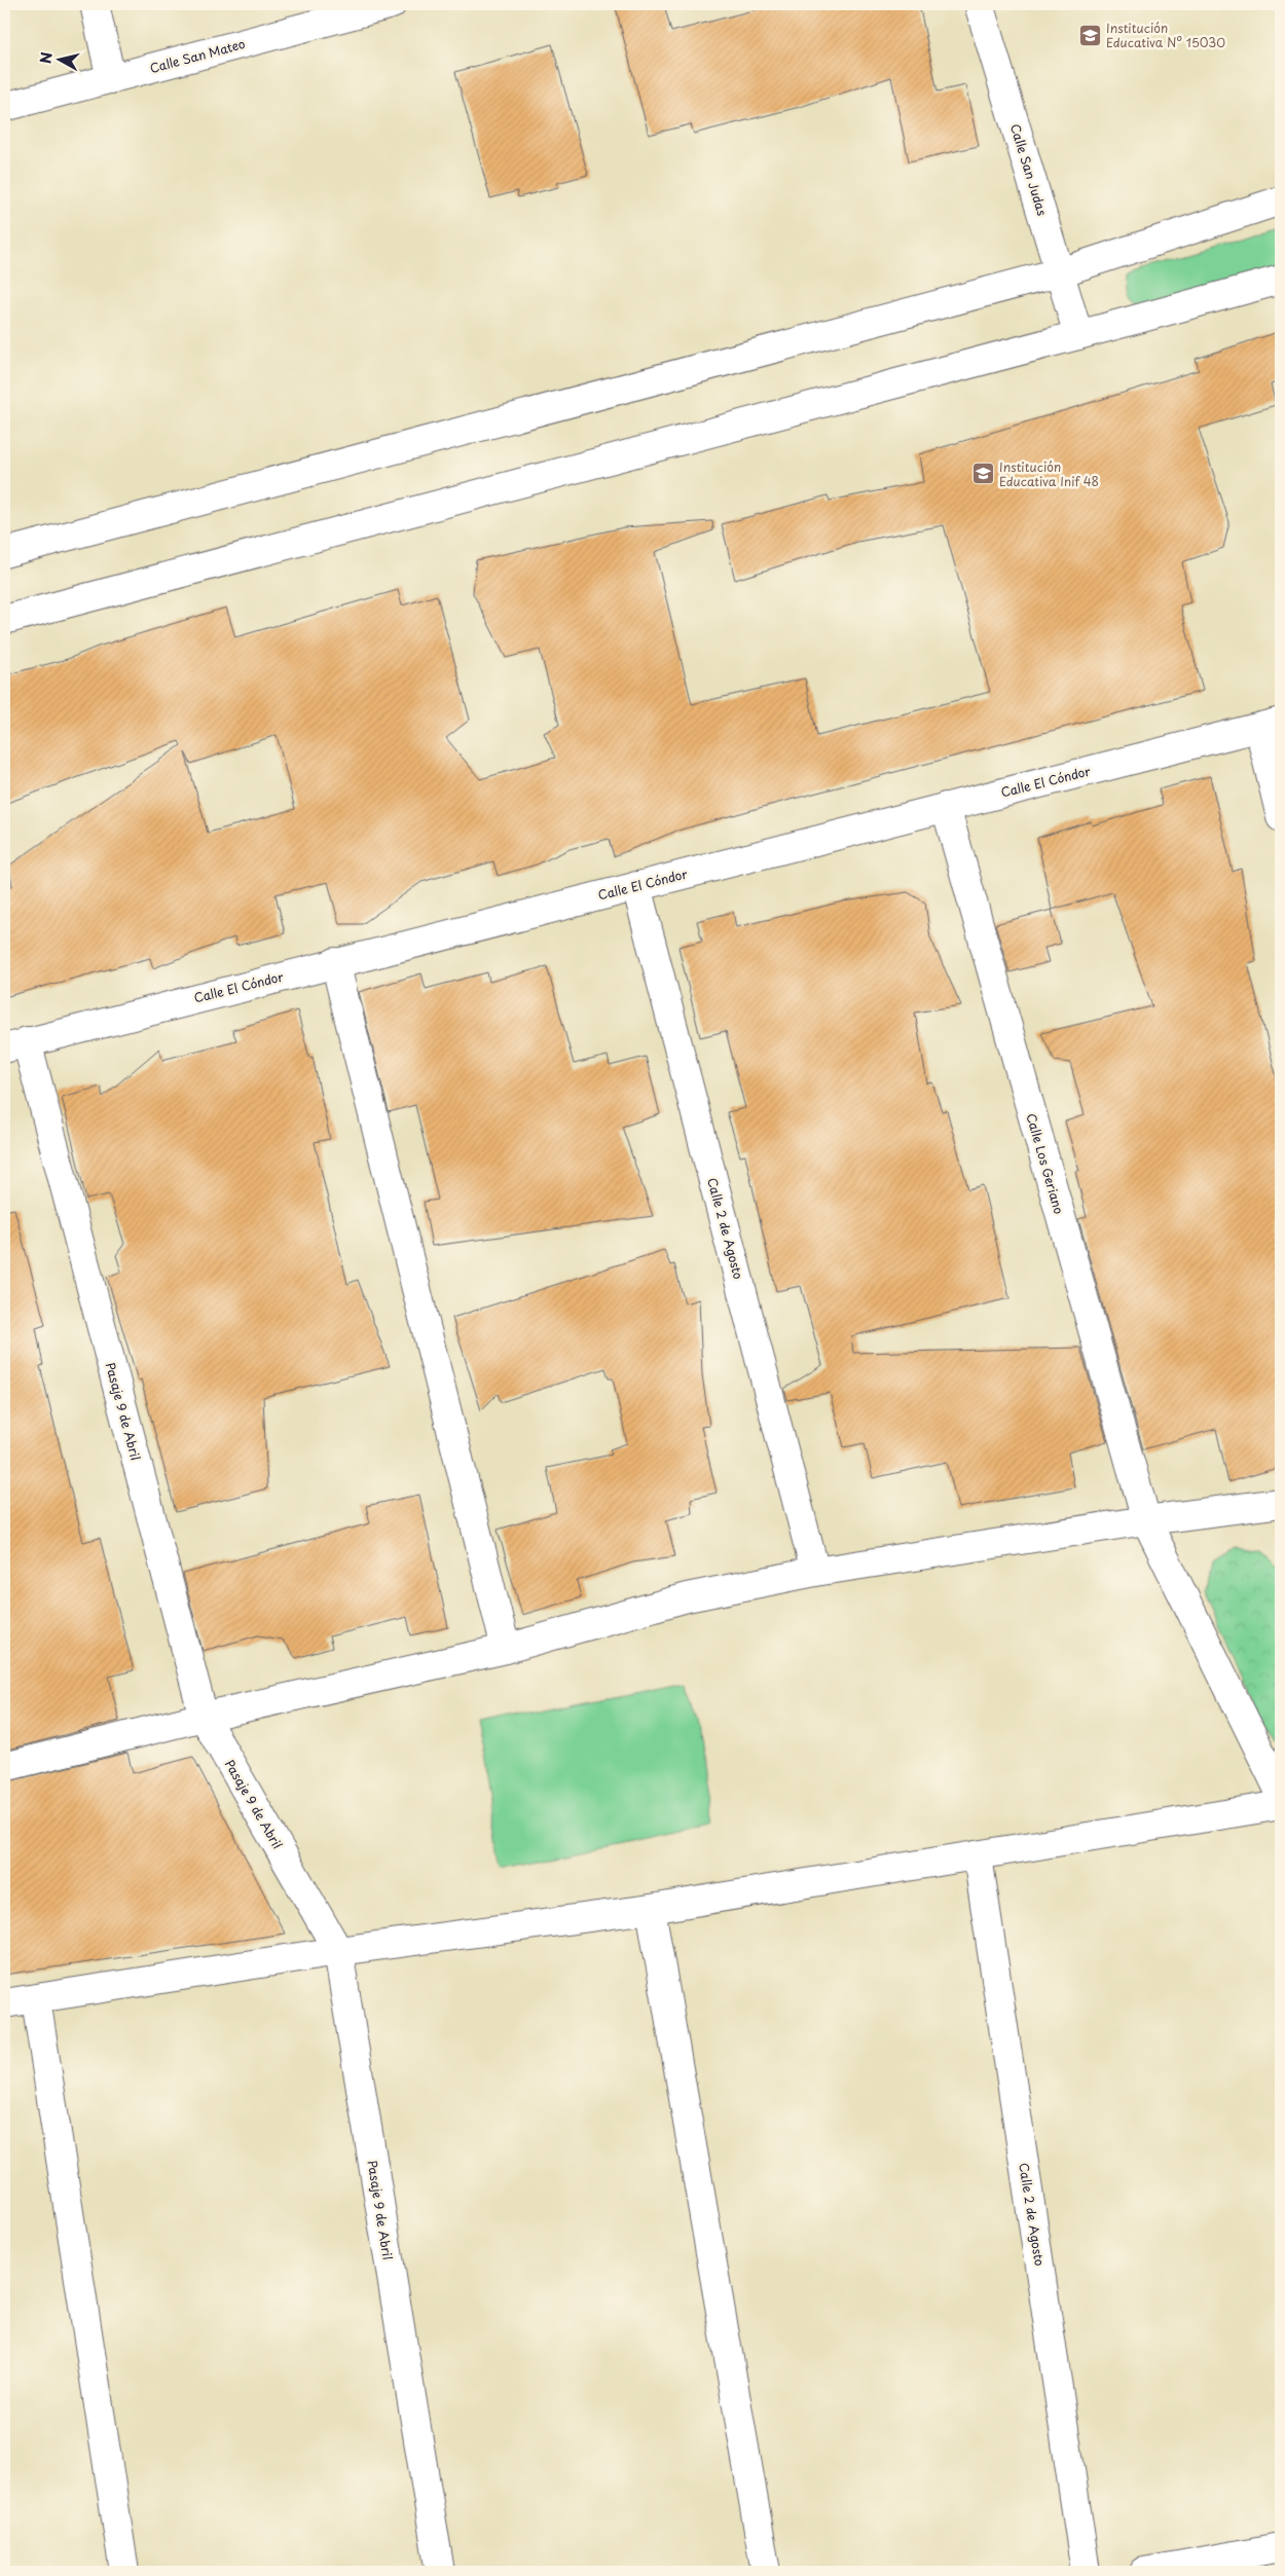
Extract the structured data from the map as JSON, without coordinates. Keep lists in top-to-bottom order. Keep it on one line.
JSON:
{"streets":{"street":["Calle San Mateo","Calle San Judas","Calle El Cóndor","Calle Los Geriano","Calle 2 de Agosto","Pasaje 9 de Abril"]},"crossings":[["Calle El Cóndor","Calle Los Geriano"],["Calle El Cóndor","Calle 2 de Agosto"],["Calle El Cóndor","Pasaje 9 de Abril"]],"places":{"school or university":["Institución Educativa Nº 15030","Institución Educativa Inif 48"]},"north":"left"}
